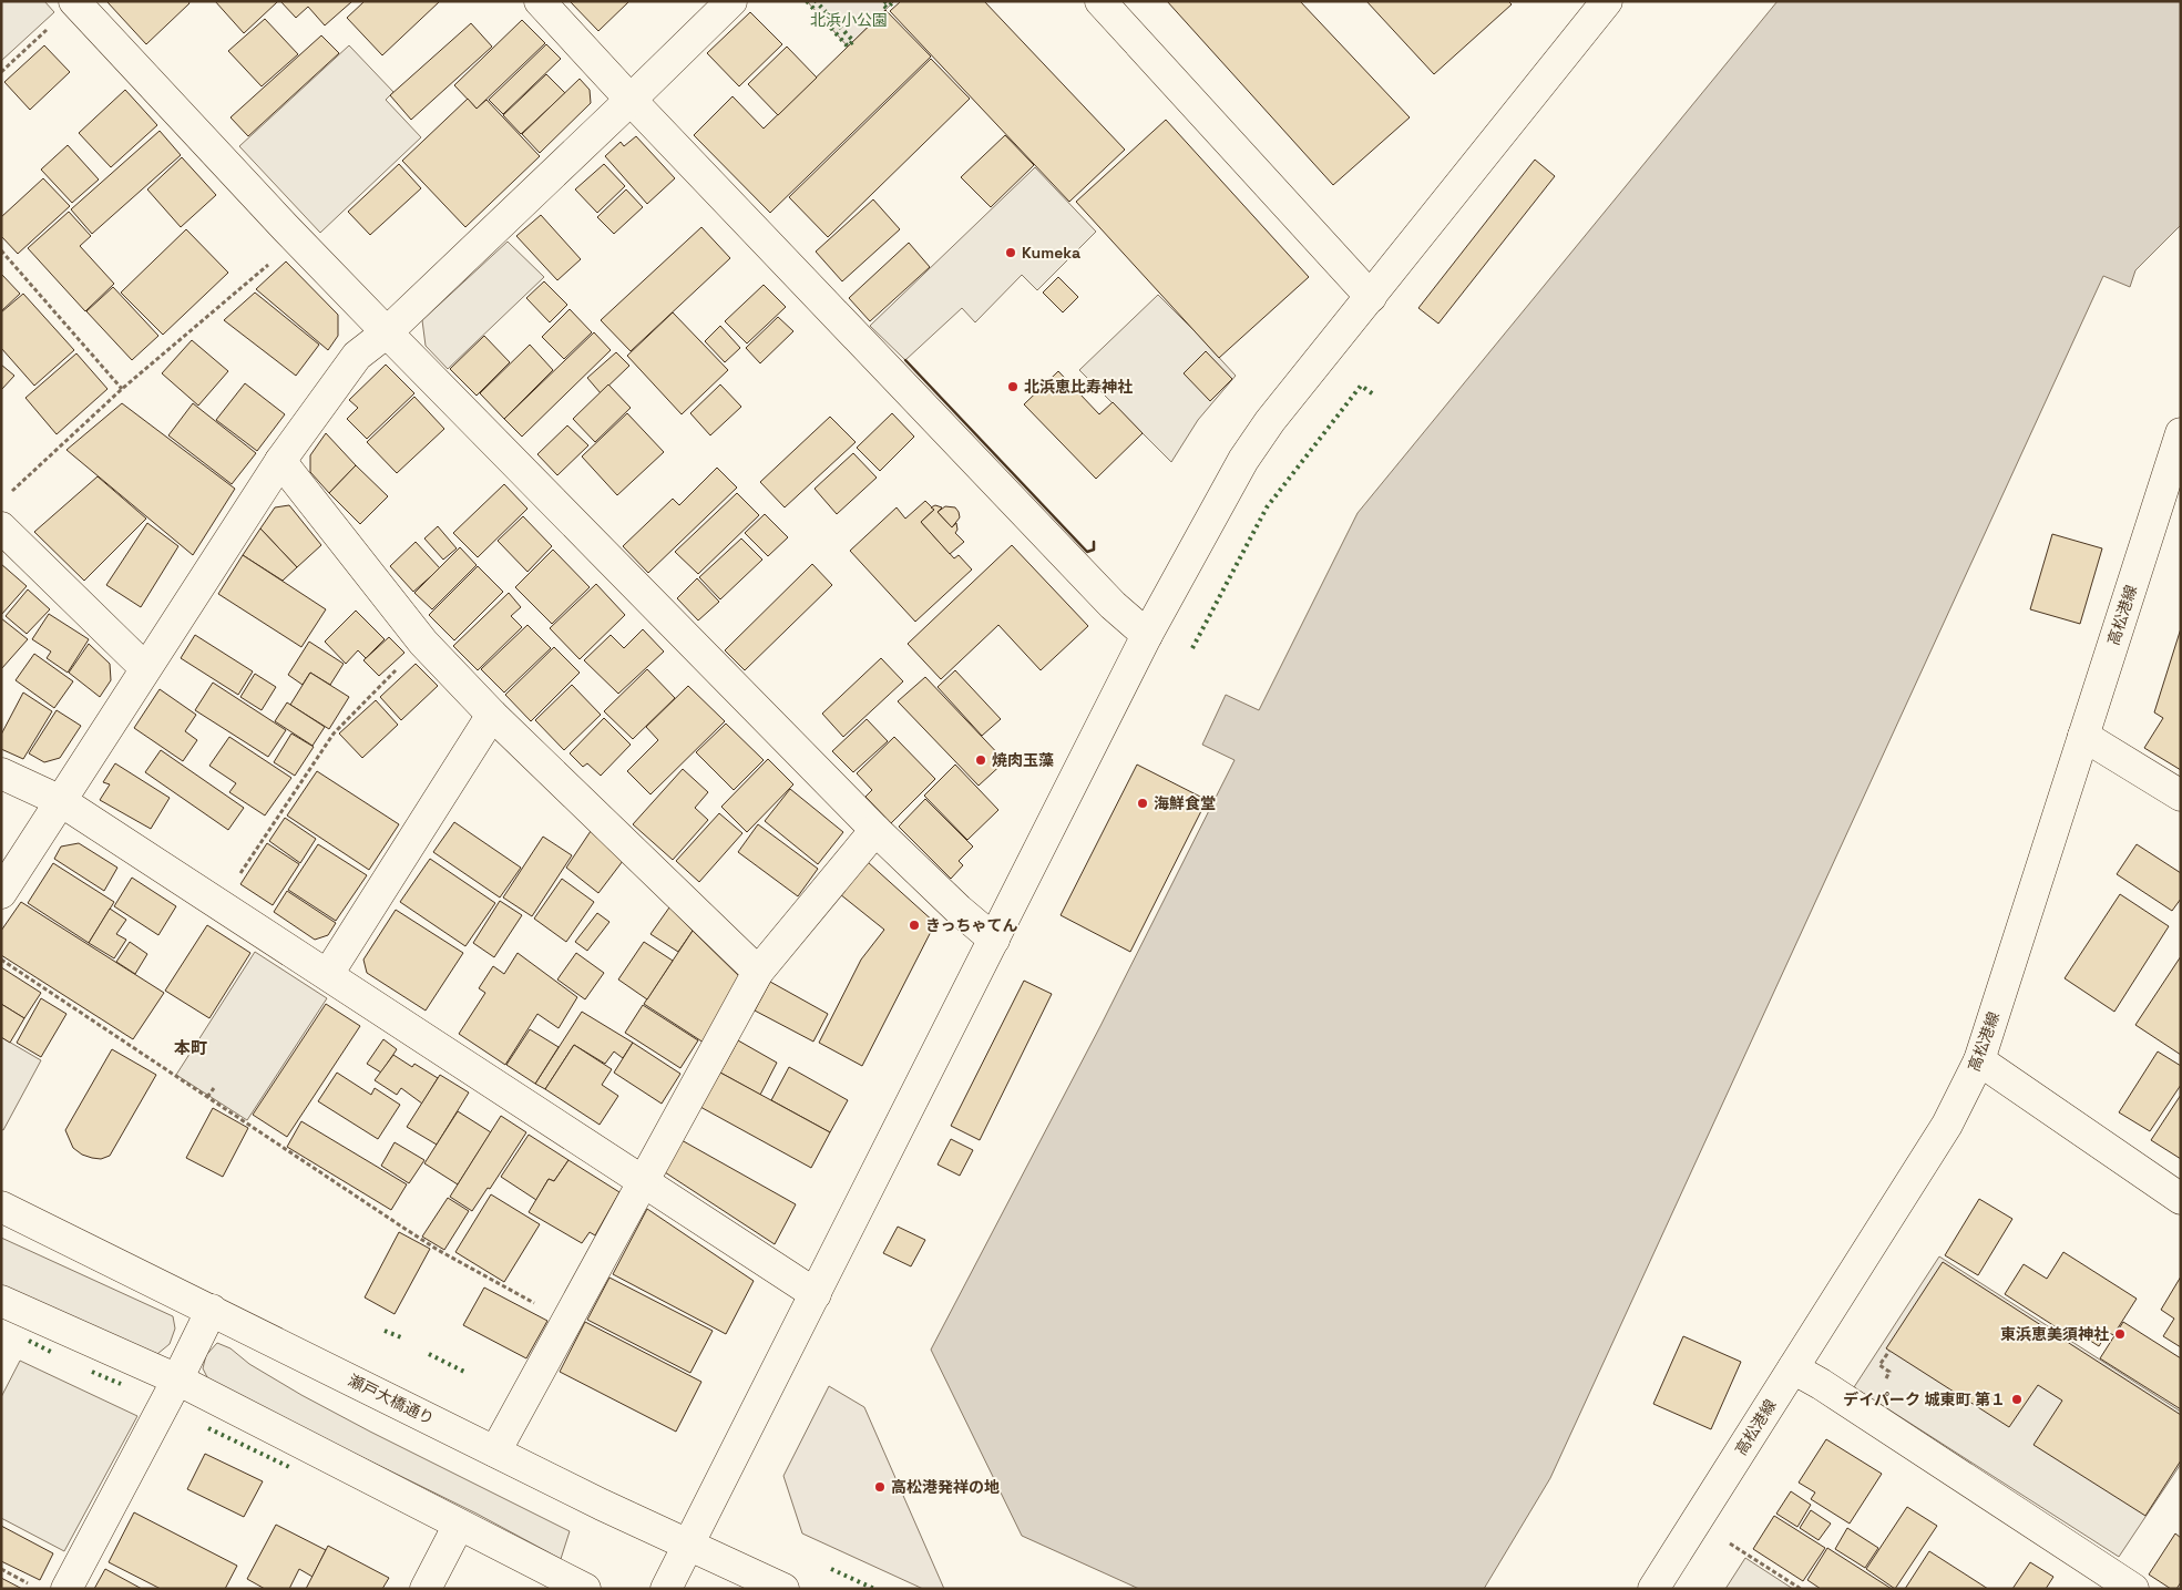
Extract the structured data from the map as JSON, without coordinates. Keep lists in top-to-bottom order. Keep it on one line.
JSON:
{"streets":{"street":["高松港線","瀬戸大橋通り"]},"districts":["本町"],"parks":["北浜小公園"],"places":["Kumeka","北浜恵比寿神社","焼肉玉藻","海鮮食堂","きっちゃてん","東浜恵美須神社","デイパーク 城東町 第１","高松港発祥の地"]}
